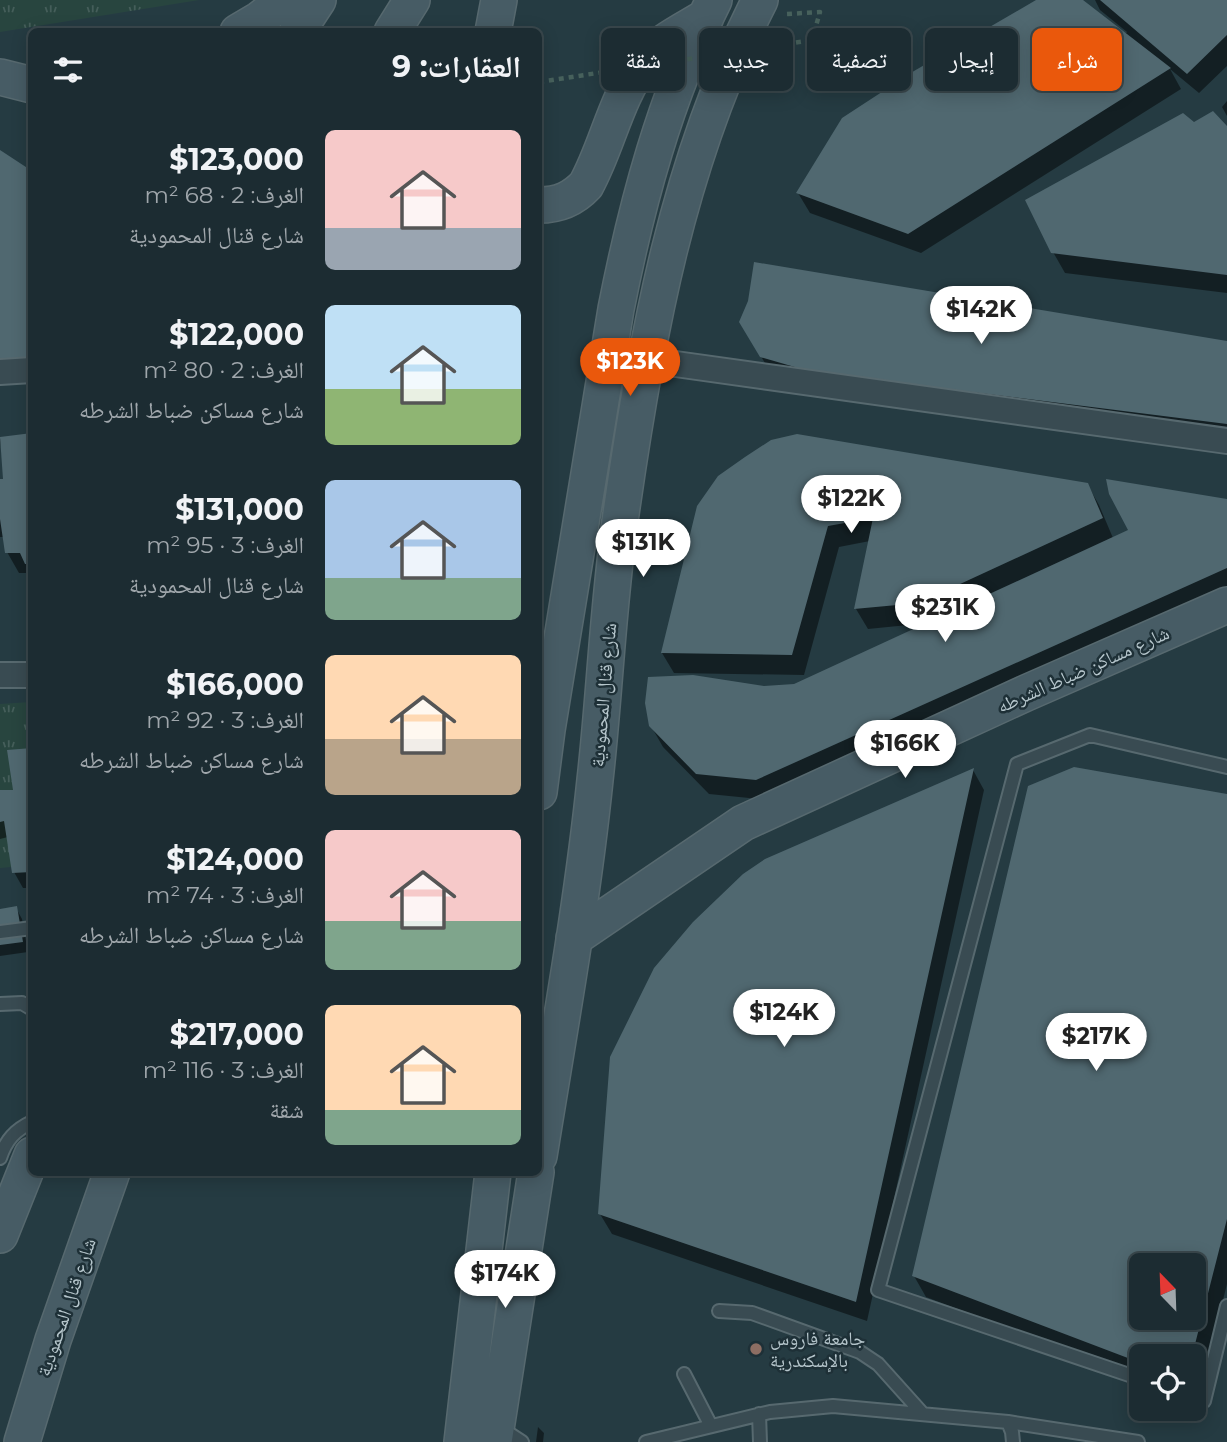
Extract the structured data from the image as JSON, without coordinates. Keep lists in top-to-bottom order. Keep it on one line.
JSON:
{"streets":{"main road":["شارع مساكن ضباط الشرطه","شارع قنال المحمودية"]},"crossings":[["شارع مساكن ضباط الشرطه","شارع قنال المحمودية"]],"places":["جامعة فاروس بالإسكندرية"],"north":"top left","page":{"chip":["شراء","إيجار","تصفية","جديد","شقة"],"heading":"العقارات: 9","list":[{"name":"$123,000","note":"الغرف: 2 · 68 m² · شارع قنال المحمودية"},{"name":"$122,000","note":"الغرف: 2 · 80 m² · شارع مساكن ضباط الشرطه"},{"name":"$131,000","note":"الغرف: 3 · 95 m² · شارع قنال المحمودية"},{"name":"$166,000","note":"الغرف: 3 · 92 m² · شارع مساكن ضباط الشرطه"},{"name":"$124,000","note":"الغرف: 3 · 74 m² · شارع مساكن ضباط الشرطه"},{"name":"$217,000","note":"الغرف: 3 · 116 m² · شقة"}],"price":["$142K","$123K","$122K","$131K","$231K","$166K","$124K","$217K","$174K"]}}
